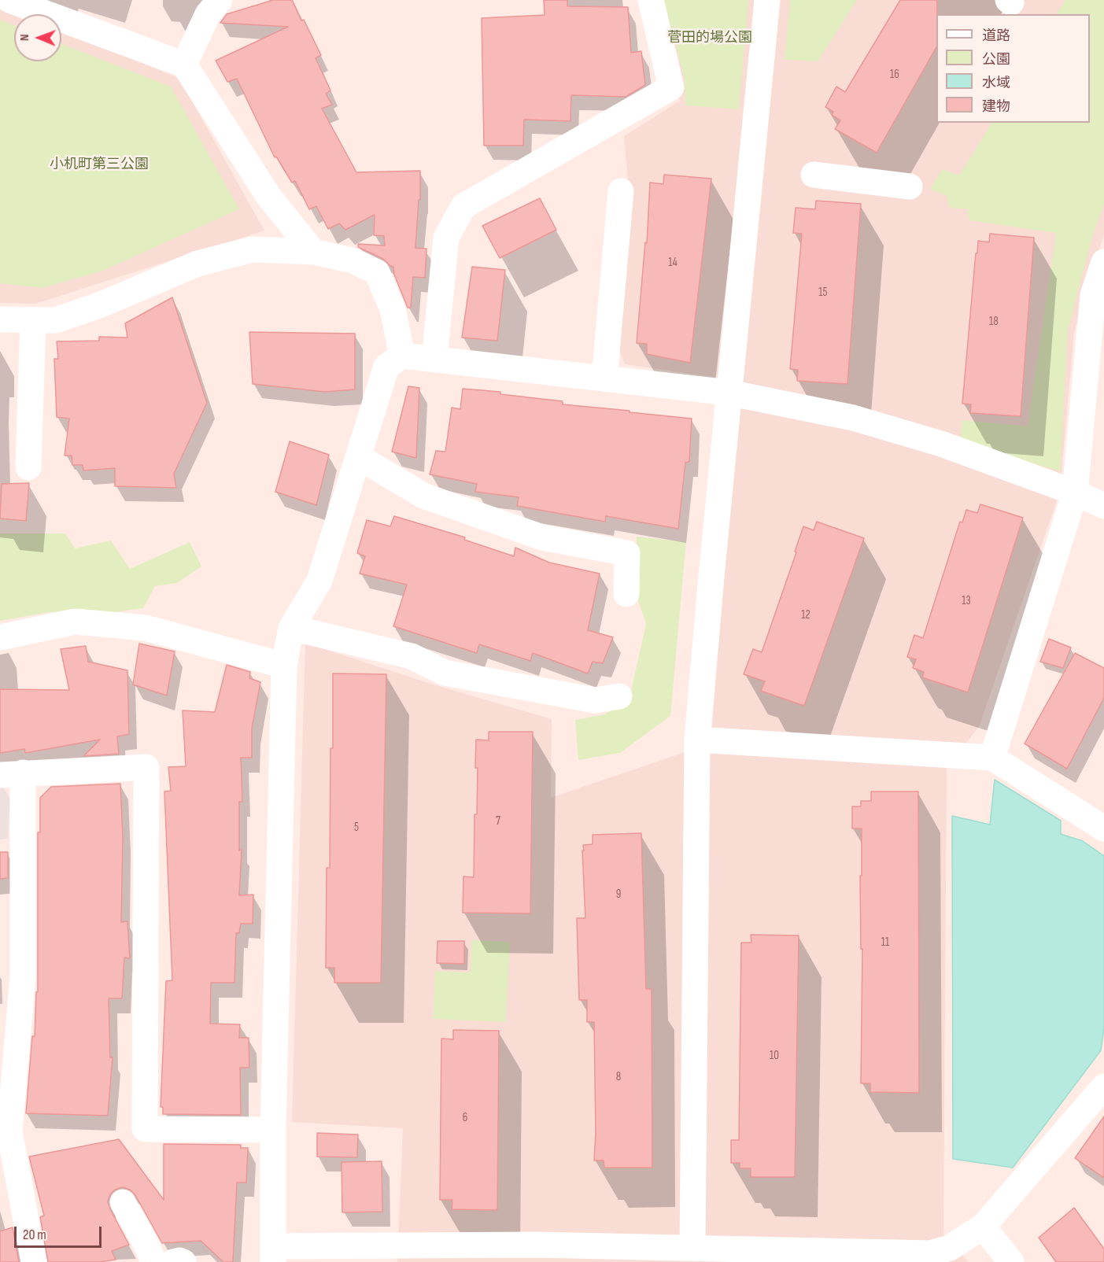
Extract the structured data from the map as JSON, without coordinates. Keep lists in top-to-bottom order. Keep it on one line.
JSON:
{"parks":["菅田的場公園","小机町第三公園"],"house_numbers":["16","14","15","18","13","12","7","5","9","11","10","8","6"],"legend":["道路","公園","水域","建物"],"scale_bar":"20 m","north":"left"}
